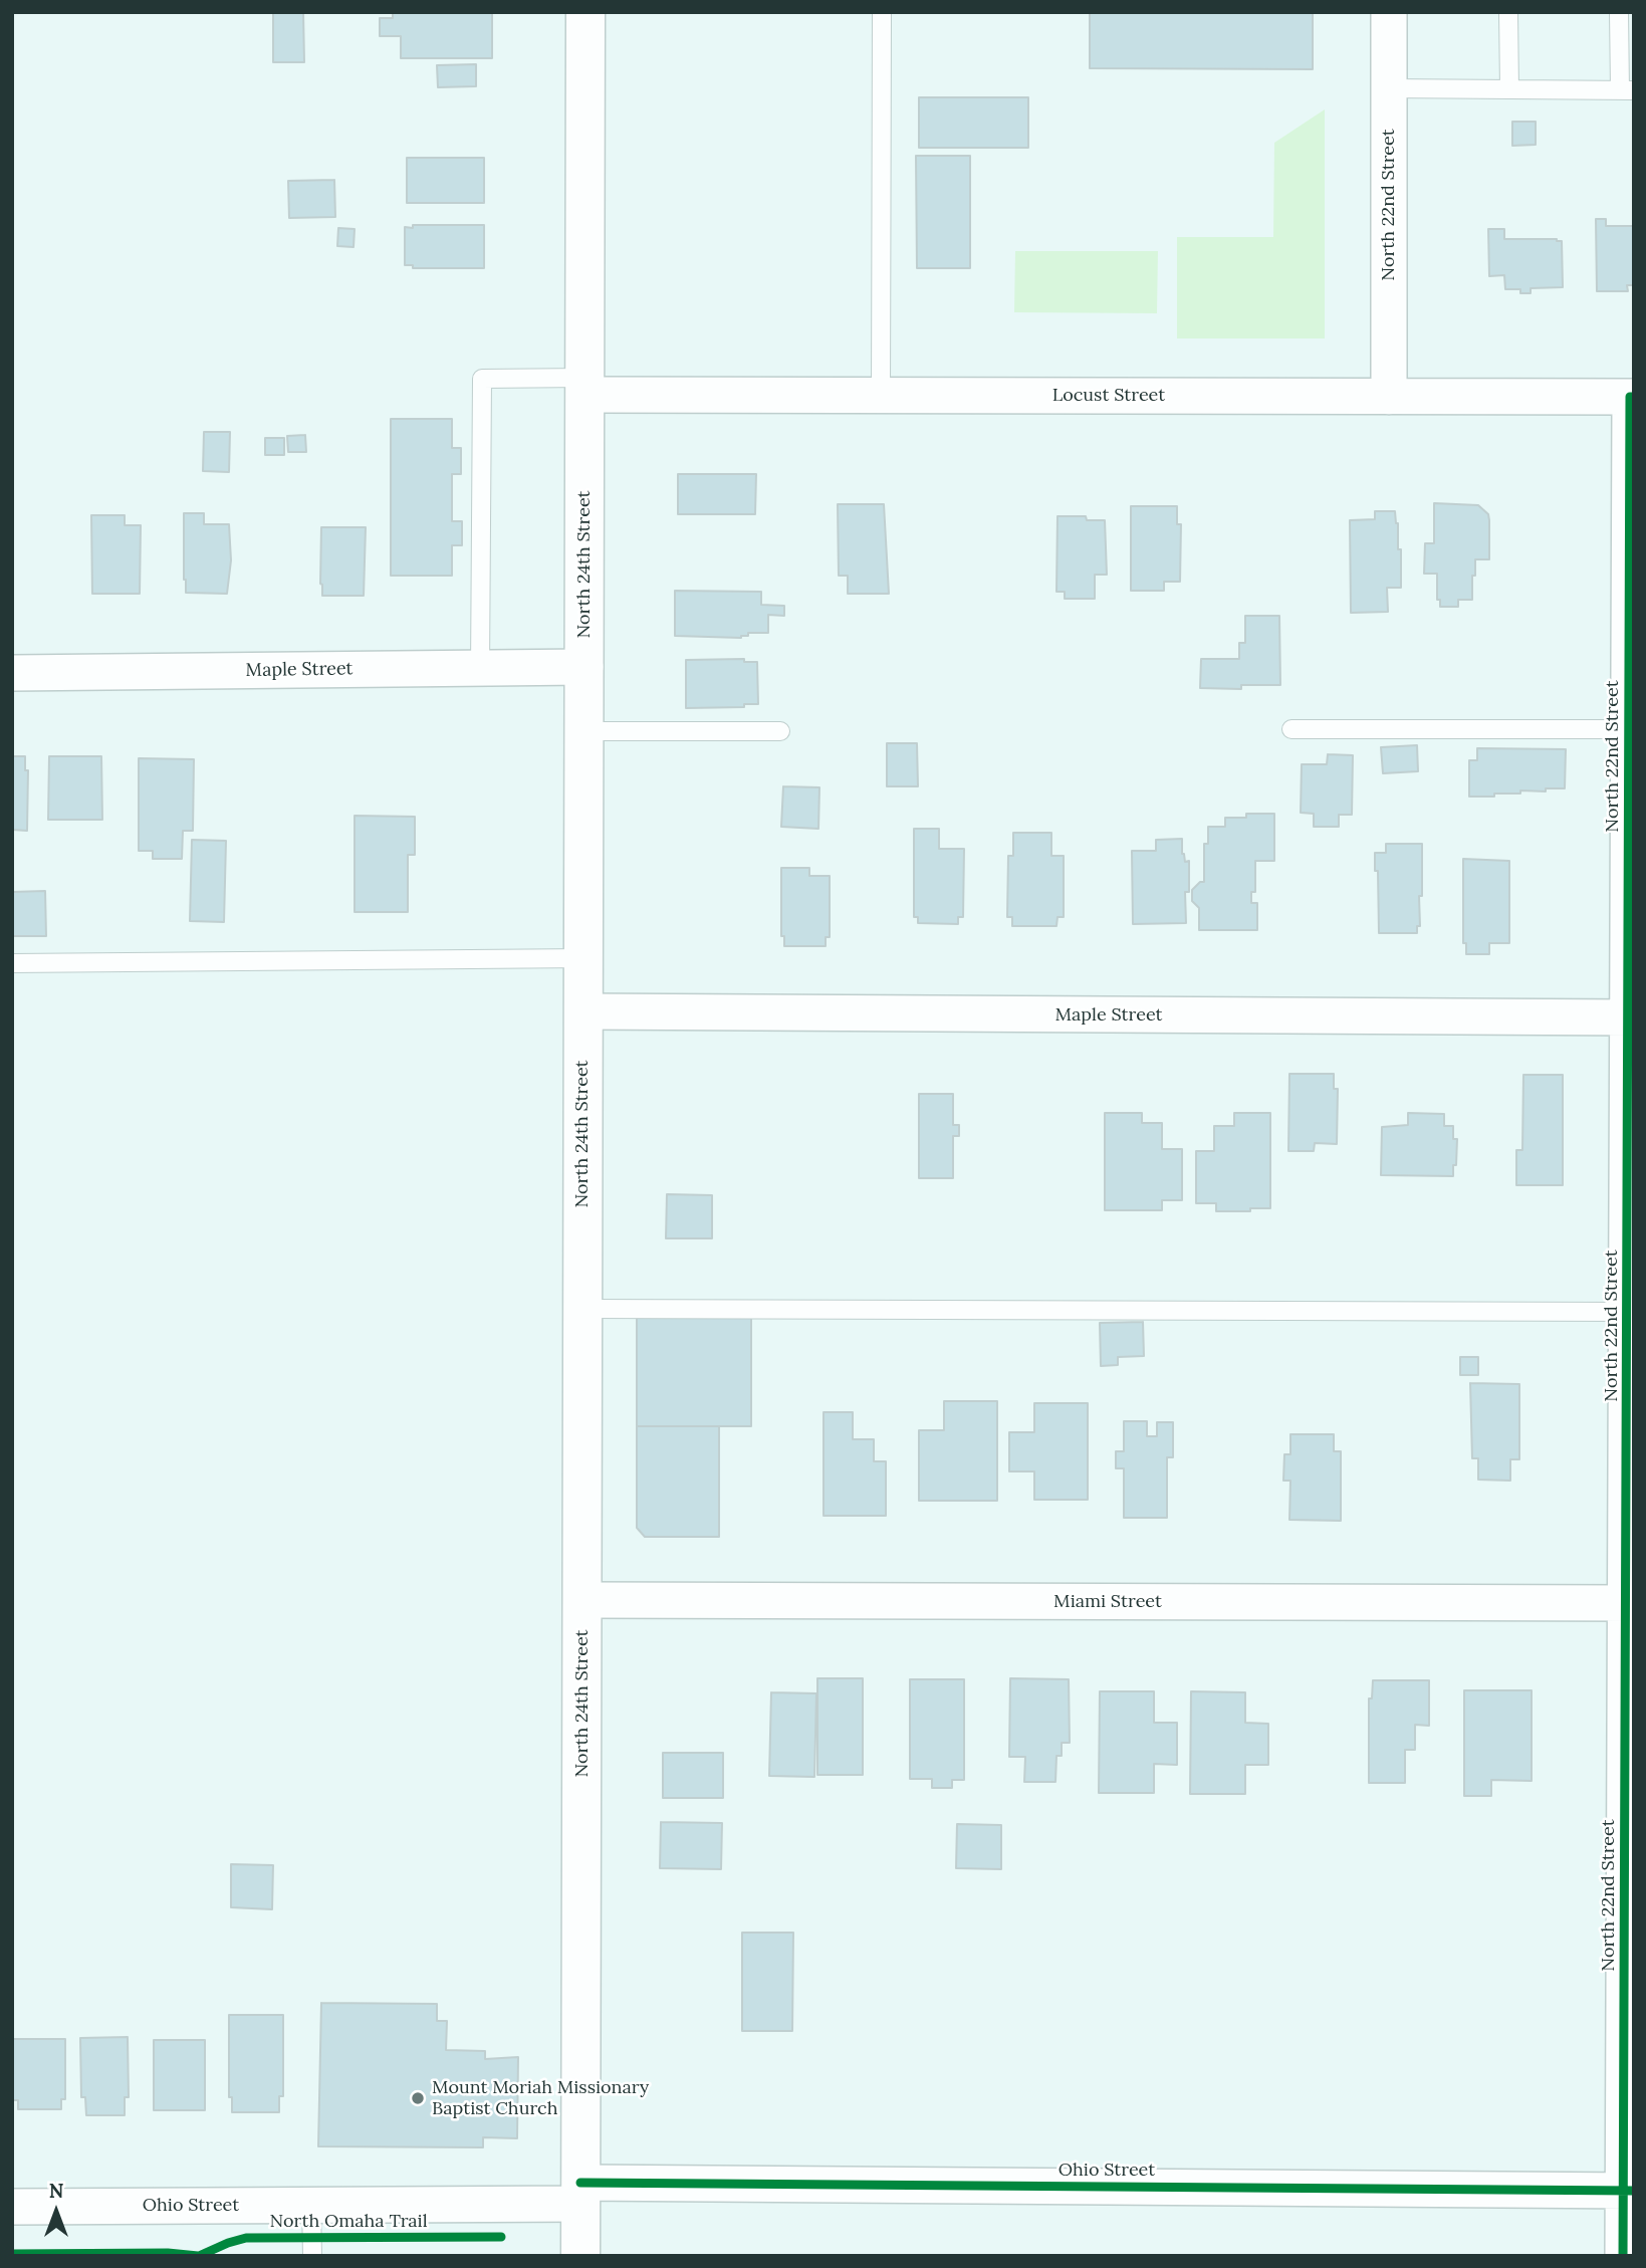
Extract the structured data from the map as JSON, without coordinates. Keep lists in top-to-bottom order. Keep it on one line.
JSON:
{"streets":{"main road":["North 24th Street"],"street":["North 22nd Street","Locust Street","Maple Street","Miami Street","Ohio Street"],"cycle path":["North Omaha Trail"]},"crossings":[["North 22nd Street","Locust Street"],["North 22nd Street","Maple Street"],["North 22nd Street","Miami Street"],["North 22nd Street","Ohio Street"],["Locust Street","North 24th Street"],["North 24th Street","Maple Street"],["North 24th Street","Miami Street"],["North 24th Street","Ohio Street"]],"places":["Mount Moriah Missionary Baptist Church"],"north":"top"}
